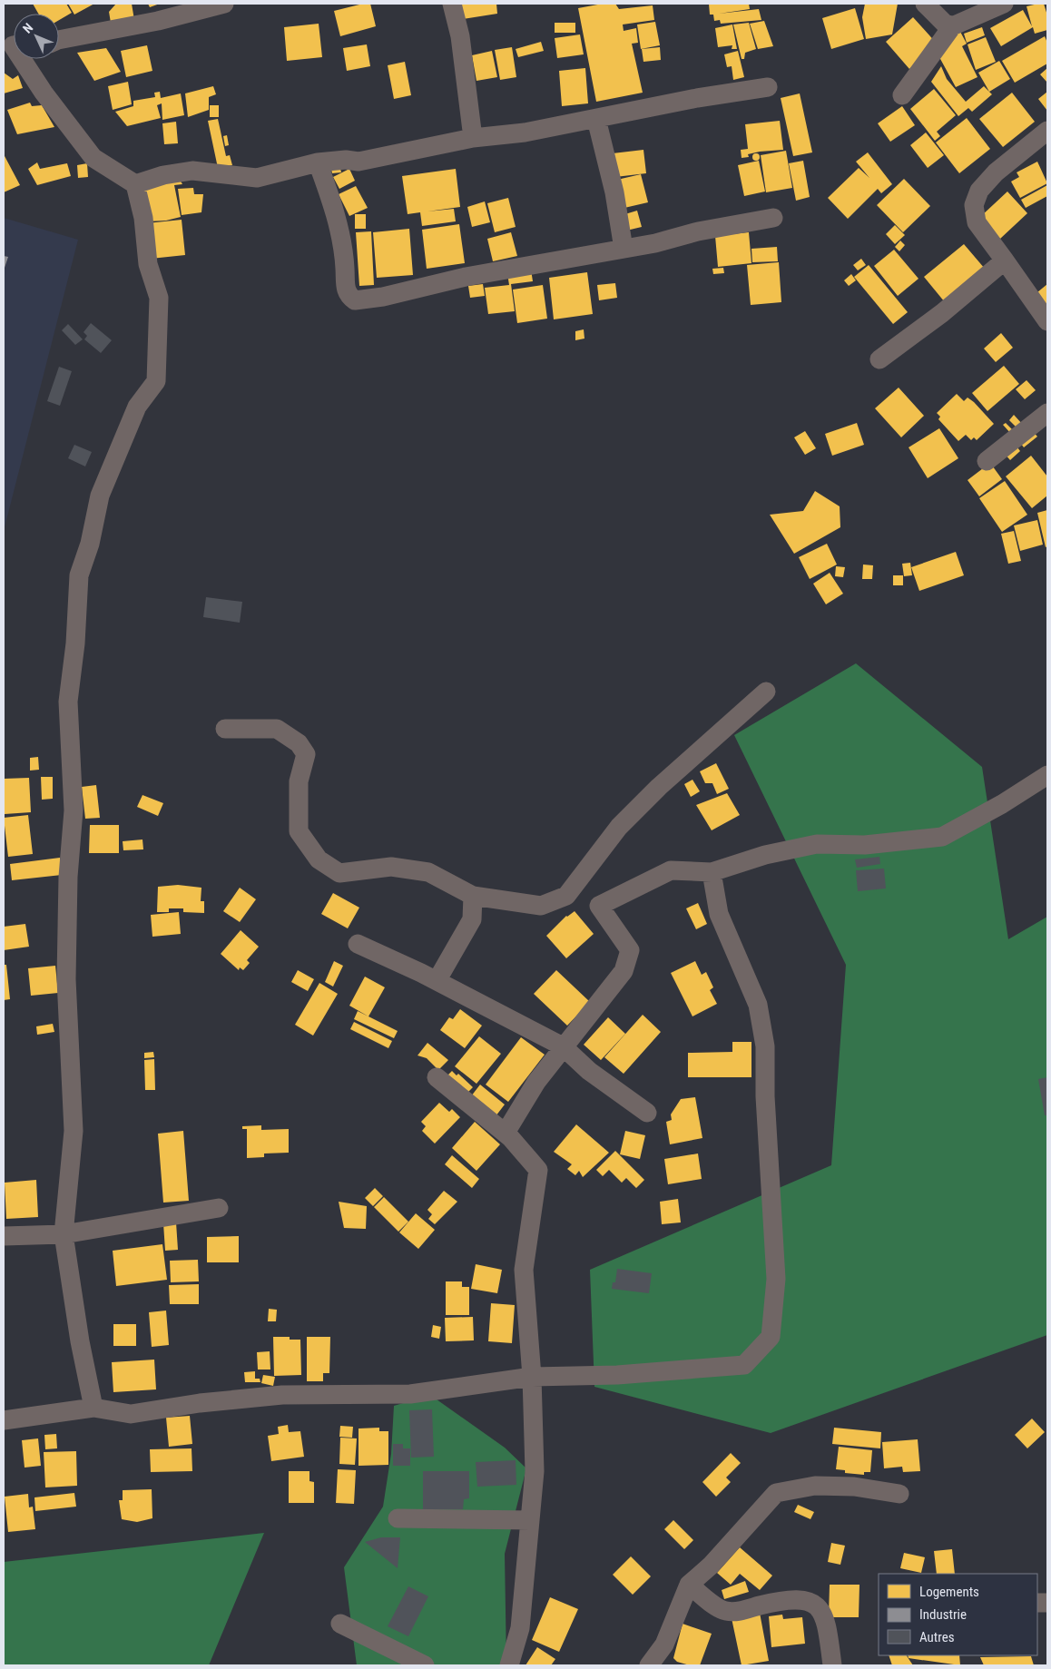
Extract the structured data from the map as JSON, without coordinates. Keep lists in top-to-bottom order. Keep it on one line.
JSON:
{"legend":["Logements","Industrie","Autres"],"north":"top left"}
